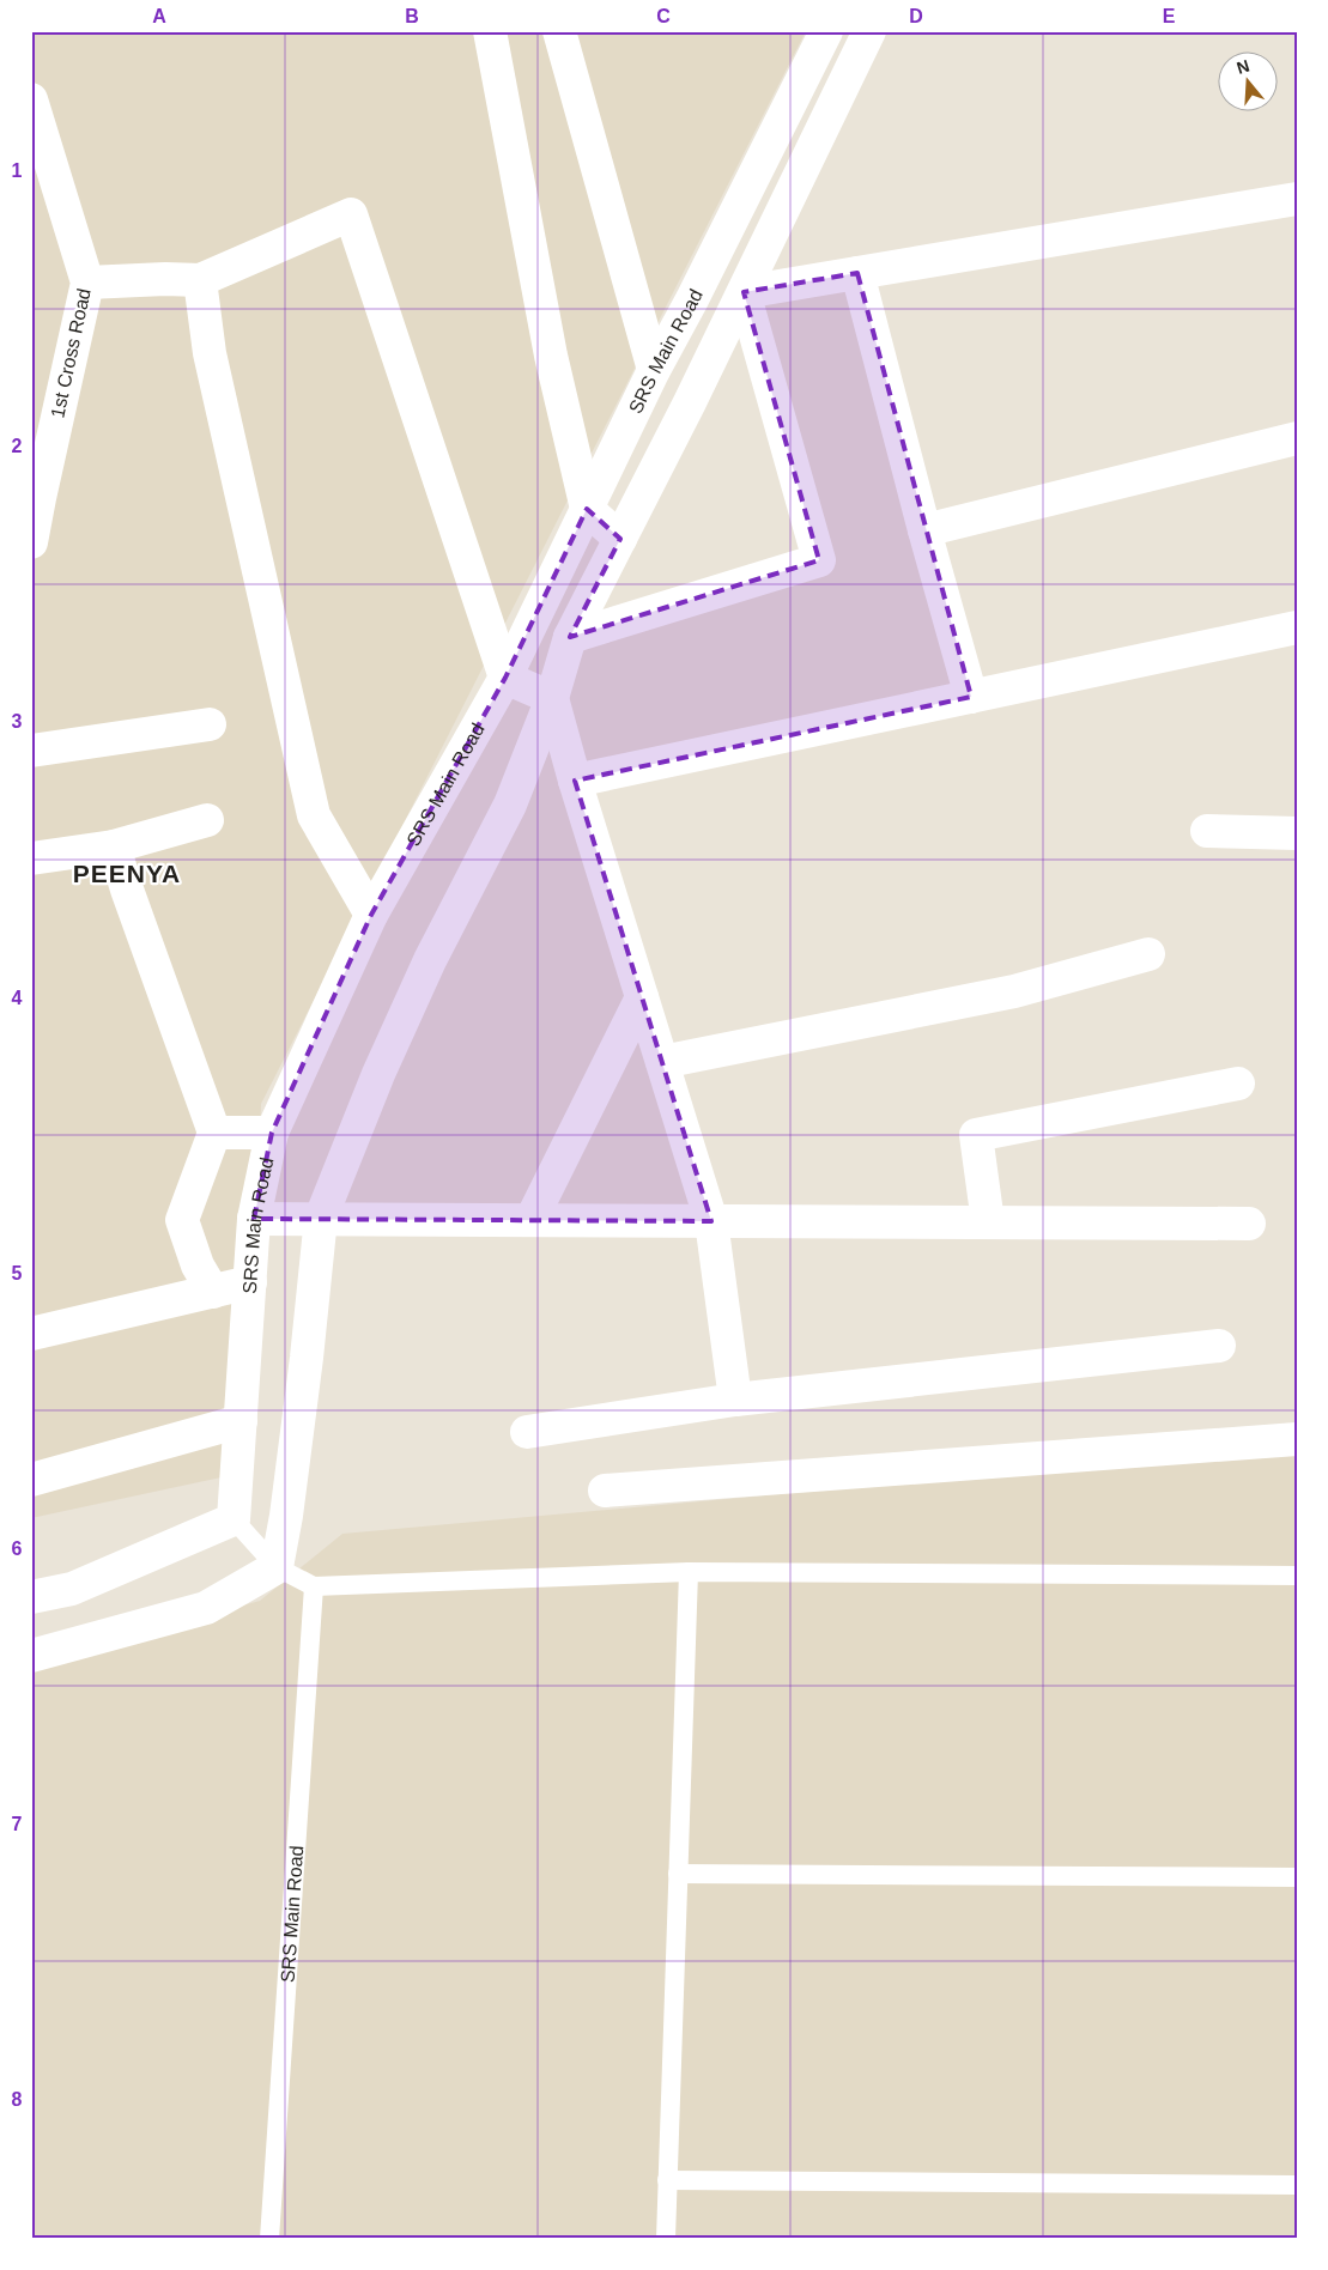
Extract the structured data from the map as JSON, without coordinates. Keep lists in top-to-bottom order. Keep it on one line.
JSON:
{"streets":{"street":["SRS Main Road","1st Cross Road"]},"districts":["PEENYA"],"north":"top","grid":{"columns":["A","B","C","D","E"],"rows":["1","2","3","4","5","6","7","8"]}}
